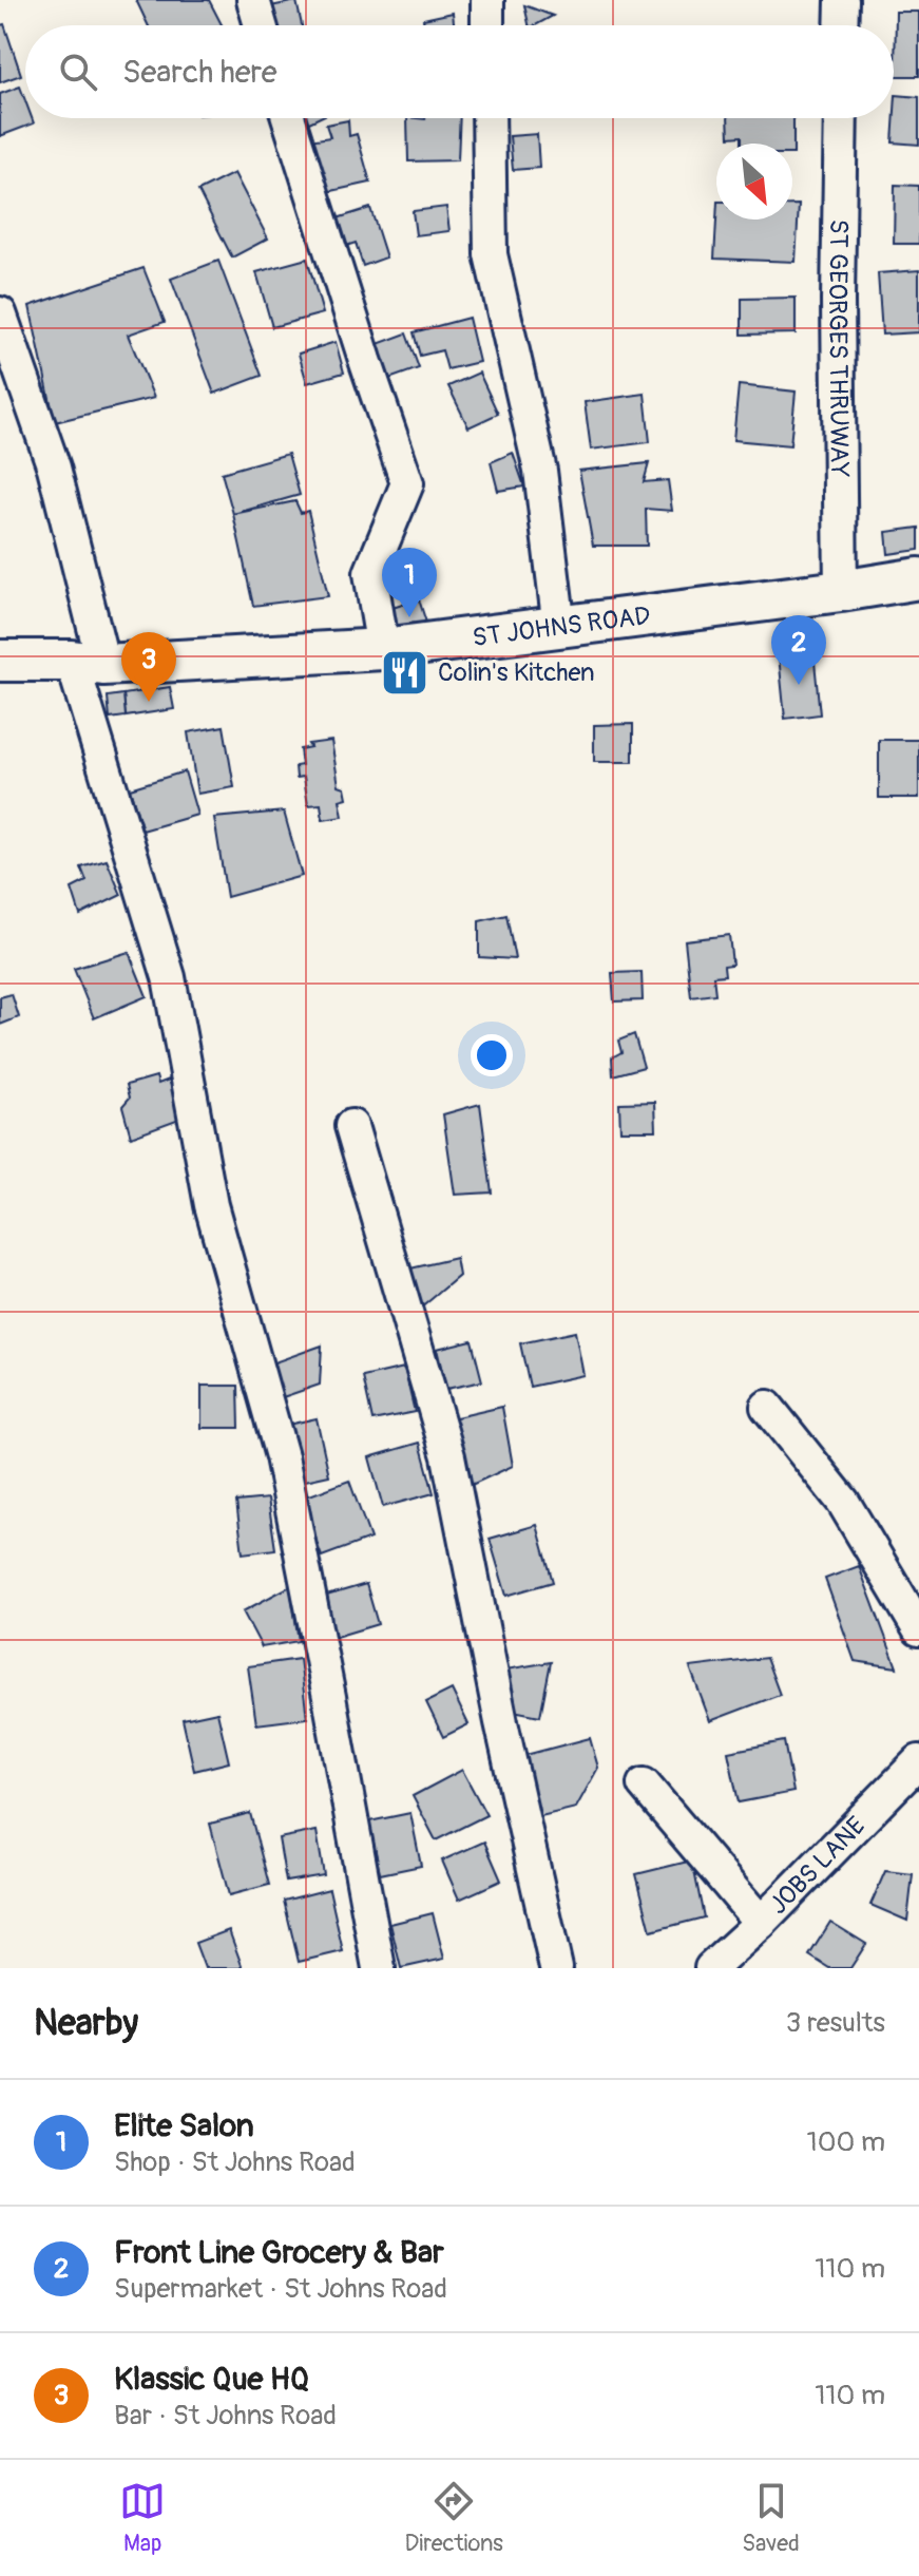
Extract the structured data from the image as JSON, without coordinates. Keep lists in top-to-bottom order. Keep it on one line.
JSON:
{"streets":{"main road":["ST JOHNS ROAD"],"street":["ST GEORGES THRUWAY","JOBS LANE"]},"crossings":[["ST GEORGES THRUWAY","ST JOHNS ROAD"]],"places":{"restaurant":["Colin's Kitchen"]},"north":"bottom right","page":{"search":"Search here","pins":["1","2","3"],"heading":["Nearby","3 results"],"list":[{"mark":"1","name":"Elite Salon","note":"Shop · St Johns Road","value":"100 m"},{"mark":"2","name":"Front Line Grocery & Bar","note":"Supermarket · St Johns Road","value":"110 m"},{"mark":"3","name":"Klassic Que HQ","note":"Bar · St Johns Road","value":"110 m"}],"nav":["Map","Directions","Saved"]}}
